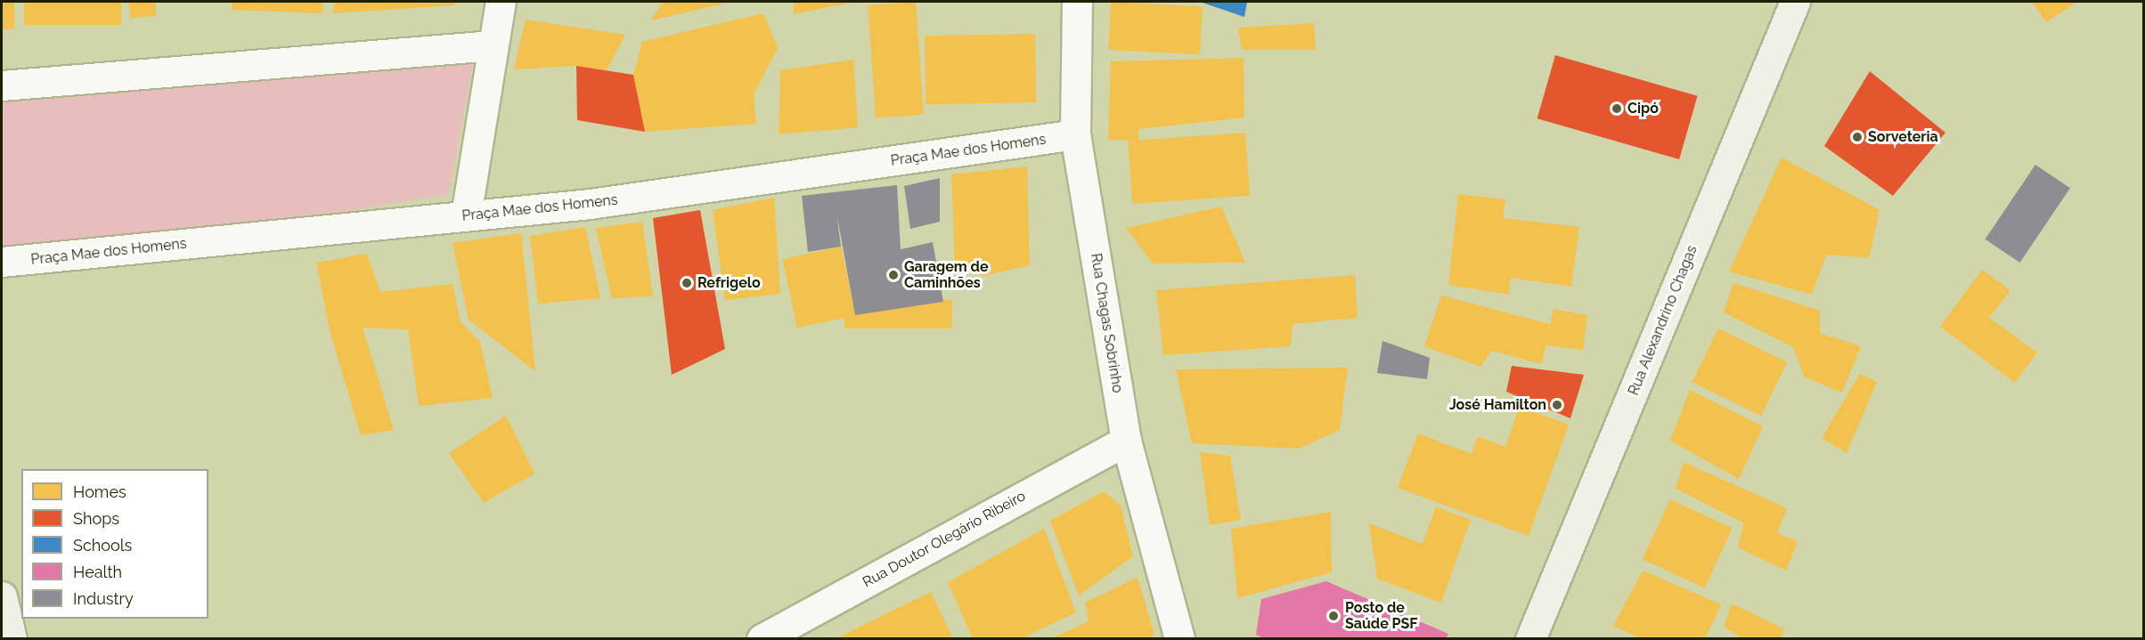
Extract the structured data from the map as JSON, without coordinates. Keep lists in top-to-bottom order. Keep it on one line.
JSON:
{"streets":{"street":["Praça Mae dos Homens","Rua Alexandrino Chagas","Rua Chagas Sobrinho","Rua Doutor Olegário Ribeiro"]},"crossings":[["Praça Mae dos Homens","Rua Chagas Sobrinho"],["Rua Chagas Sobrinho","Rua Doutor Olegário Ribeiro"]],"places":["Cipó","Sorveteria","Garagem de Caminhões","Refrigelo","José Hamilton","Posto de Saúde PSF"],"legend":["Homes","Shops","Schools","Health","Industry"]}
